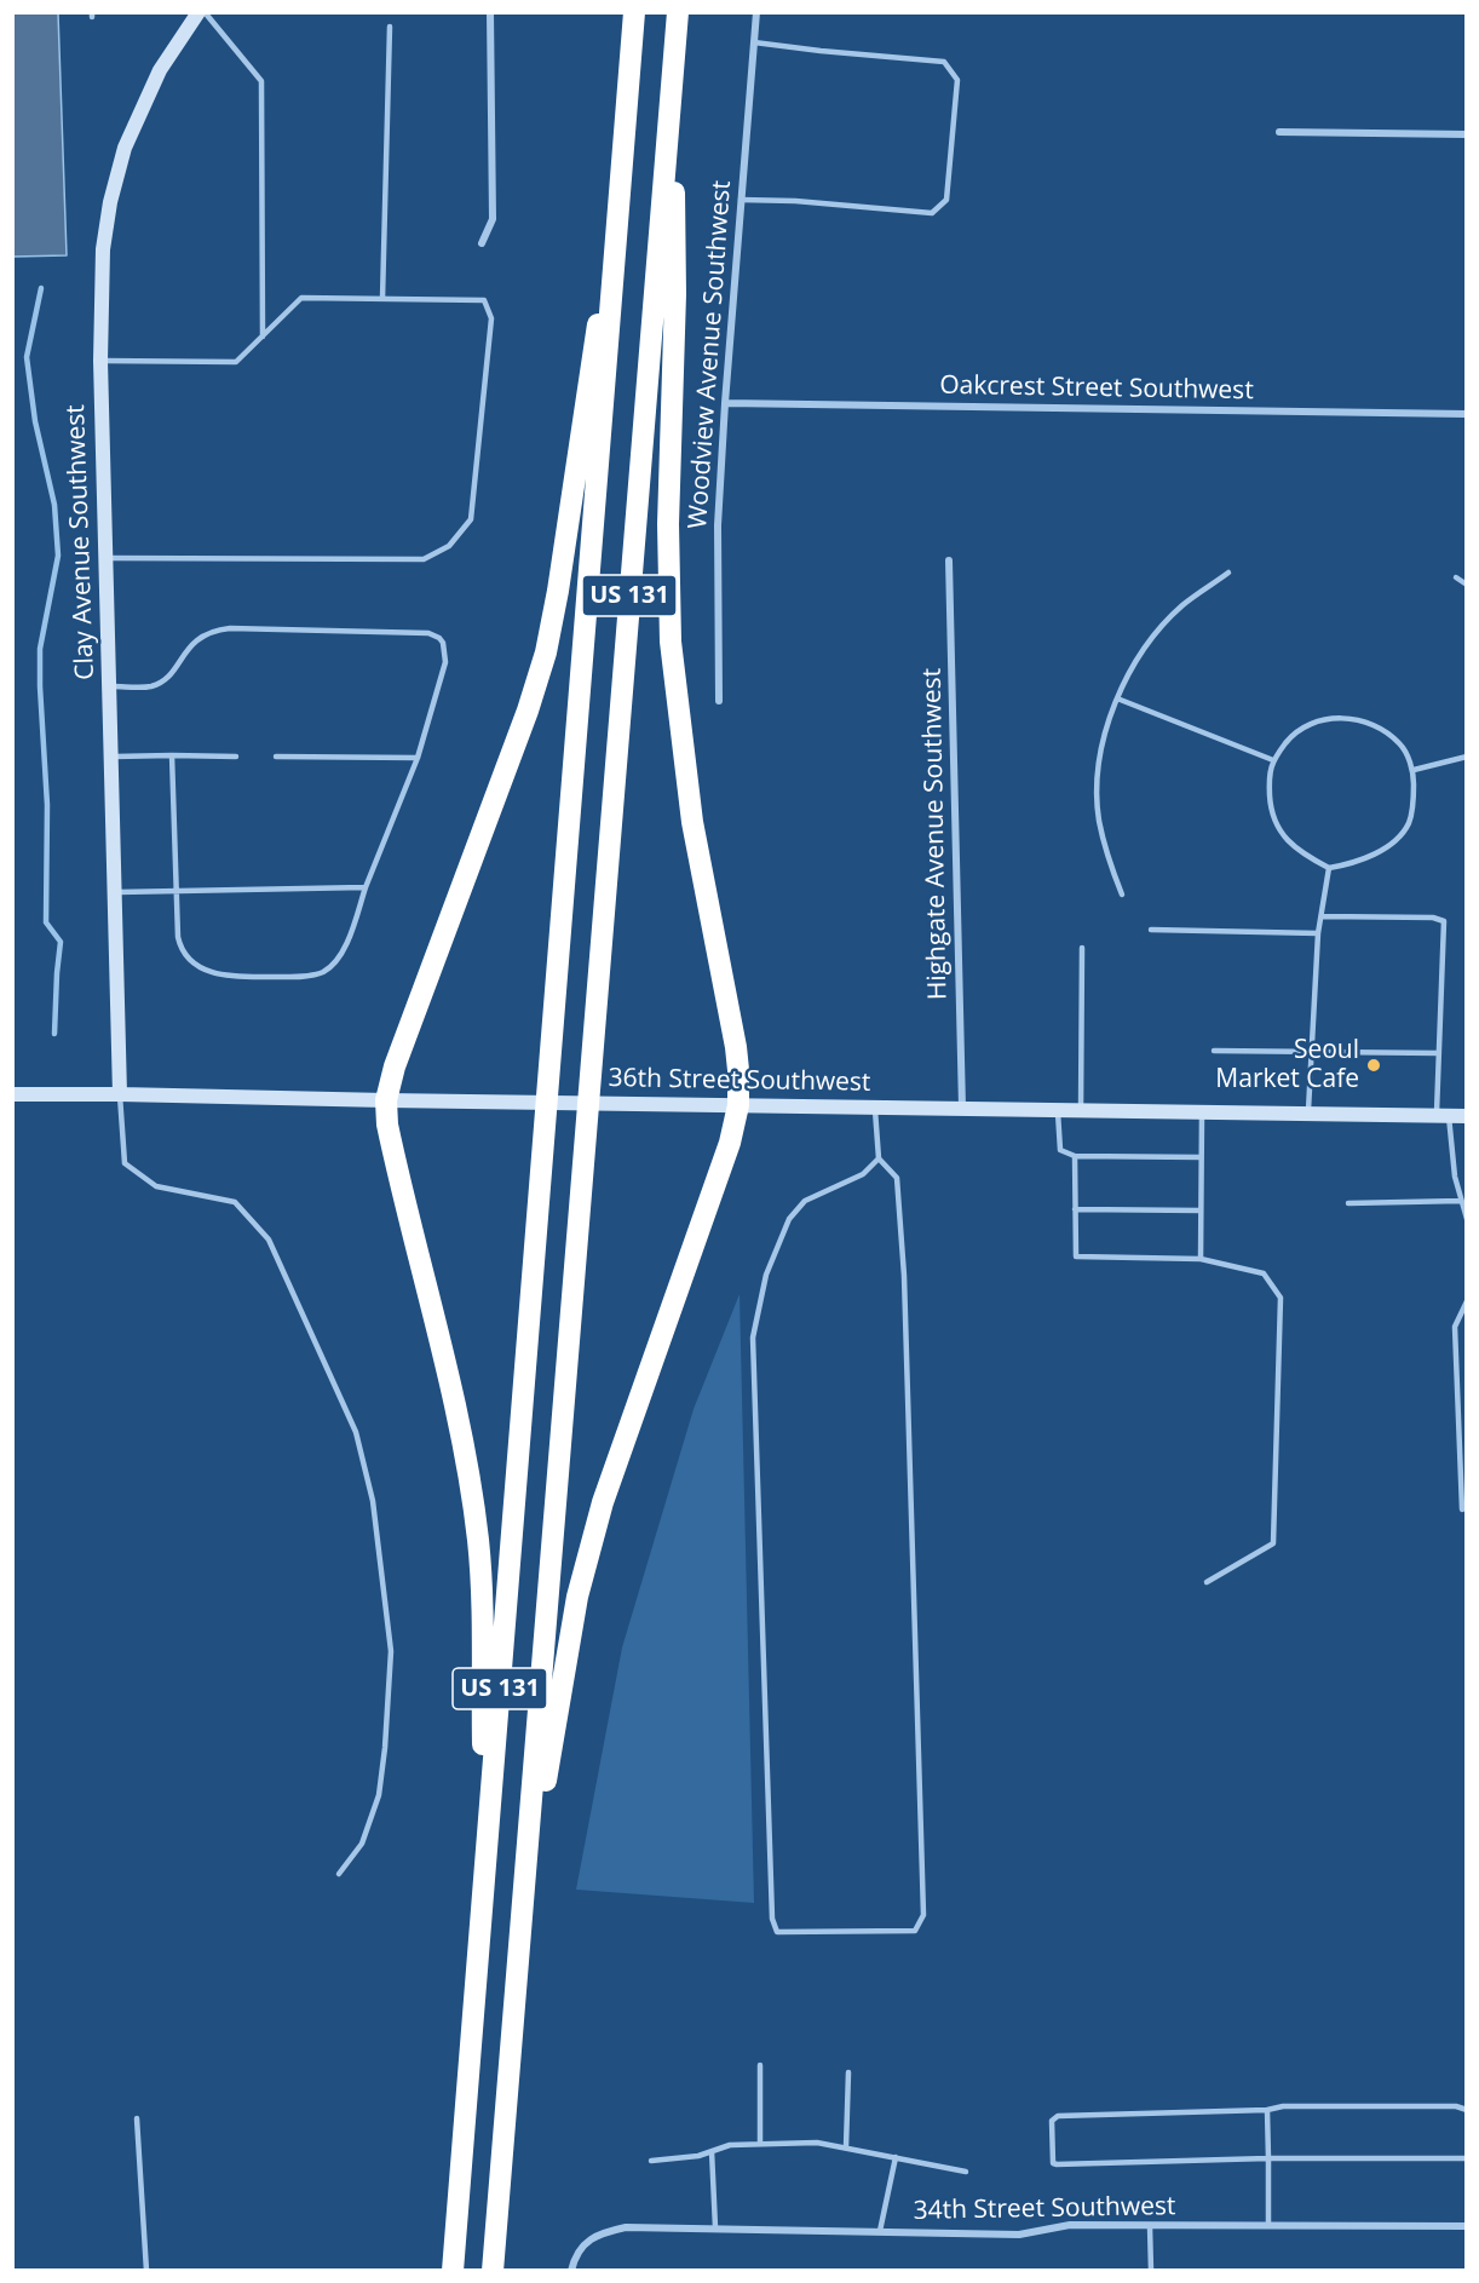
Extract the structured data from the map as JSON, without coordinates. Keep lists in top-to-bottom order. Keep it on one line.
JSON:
{"streets":{"highway":["US 131"],"street":["Woodview Avenue Southwest","Oakcrest Street Southwest","Clay Avenue Southwest","Highgate Avenue Southwest","36th Street Southwest","34th Street Southwest"]},"crossings":[["Woodview Avenue Southwest","Oakcrest Street Southwest"],["Clay Avenue Southwest","36th Street Southwest"],["Highgate Avenue Southwest","36th Street Southwest"]],"places":["Seoul Market Cafe"]}
